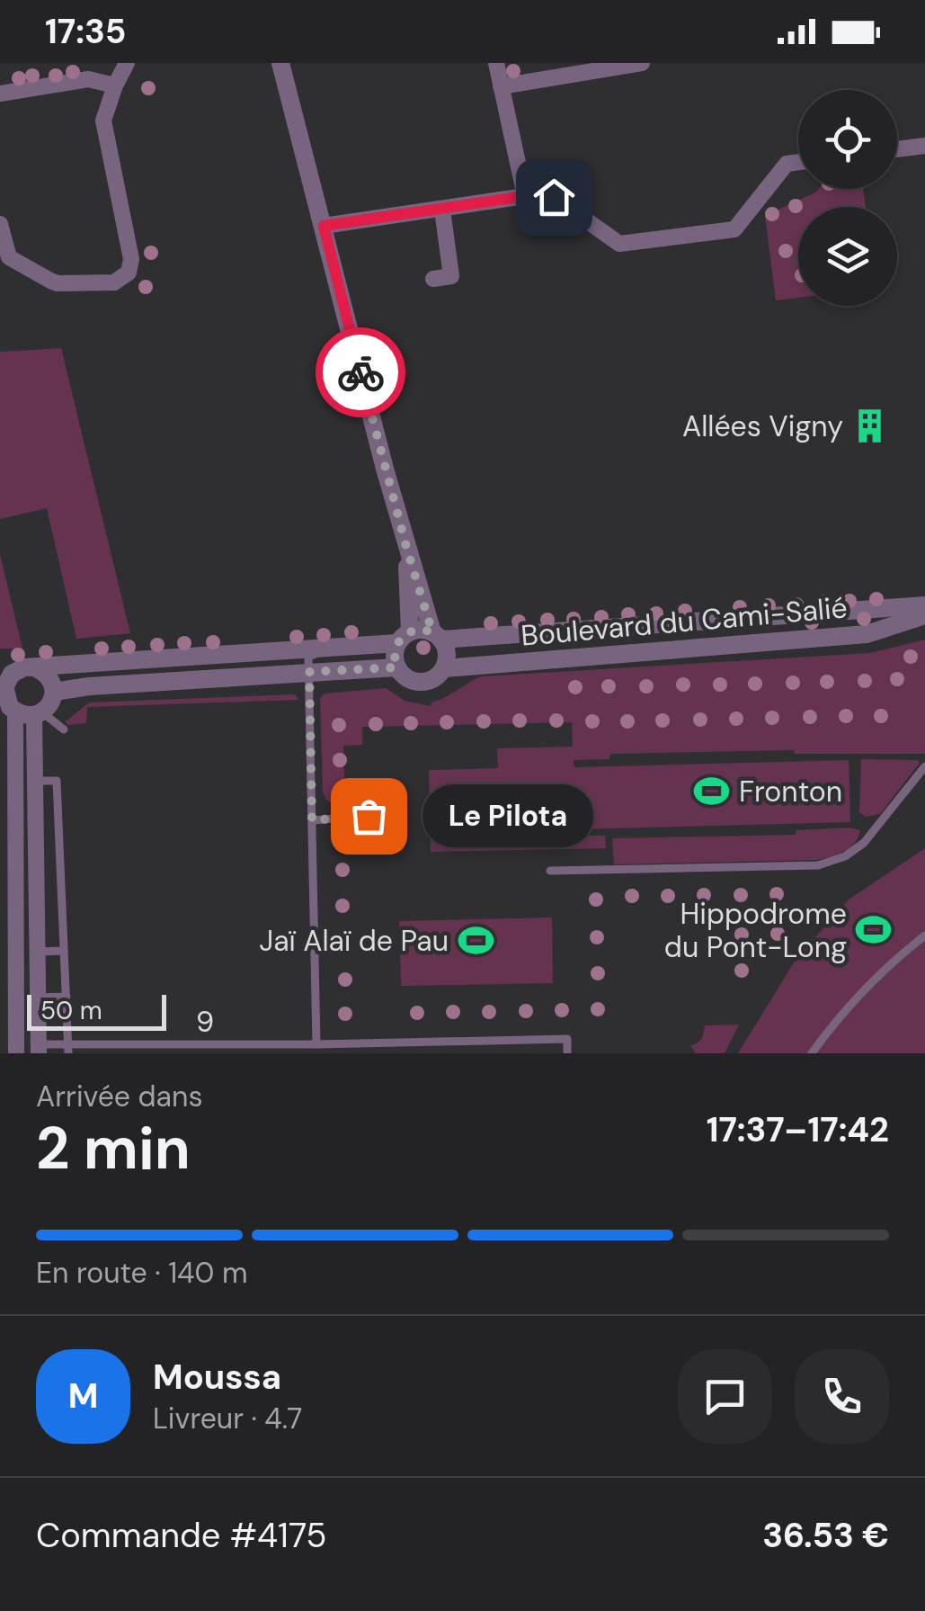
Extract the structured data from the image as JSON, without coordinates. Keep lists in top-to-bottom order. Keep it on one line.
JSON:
{"streets":{"street":["Boulevard du Cami-Salié"],"lane":["9"]},"places":{"building":["Allées Vigny"],"sports":["Fronton","Hippodrome du Pont-Long","Jaï Alaï de Pau"],"other":["Le Pilota"]},"scale_bar":"50 m","page":{"status":"17:35","bubble":"Le Pilota","scale":"50 m","heading":["2 min","Arrivée dans","17:37–17:42"],"panel":["Moussa","Livreur · 4.7","Commande #4175","36.53 €"],"bar":"En route · 140 m","round":"M"}}
